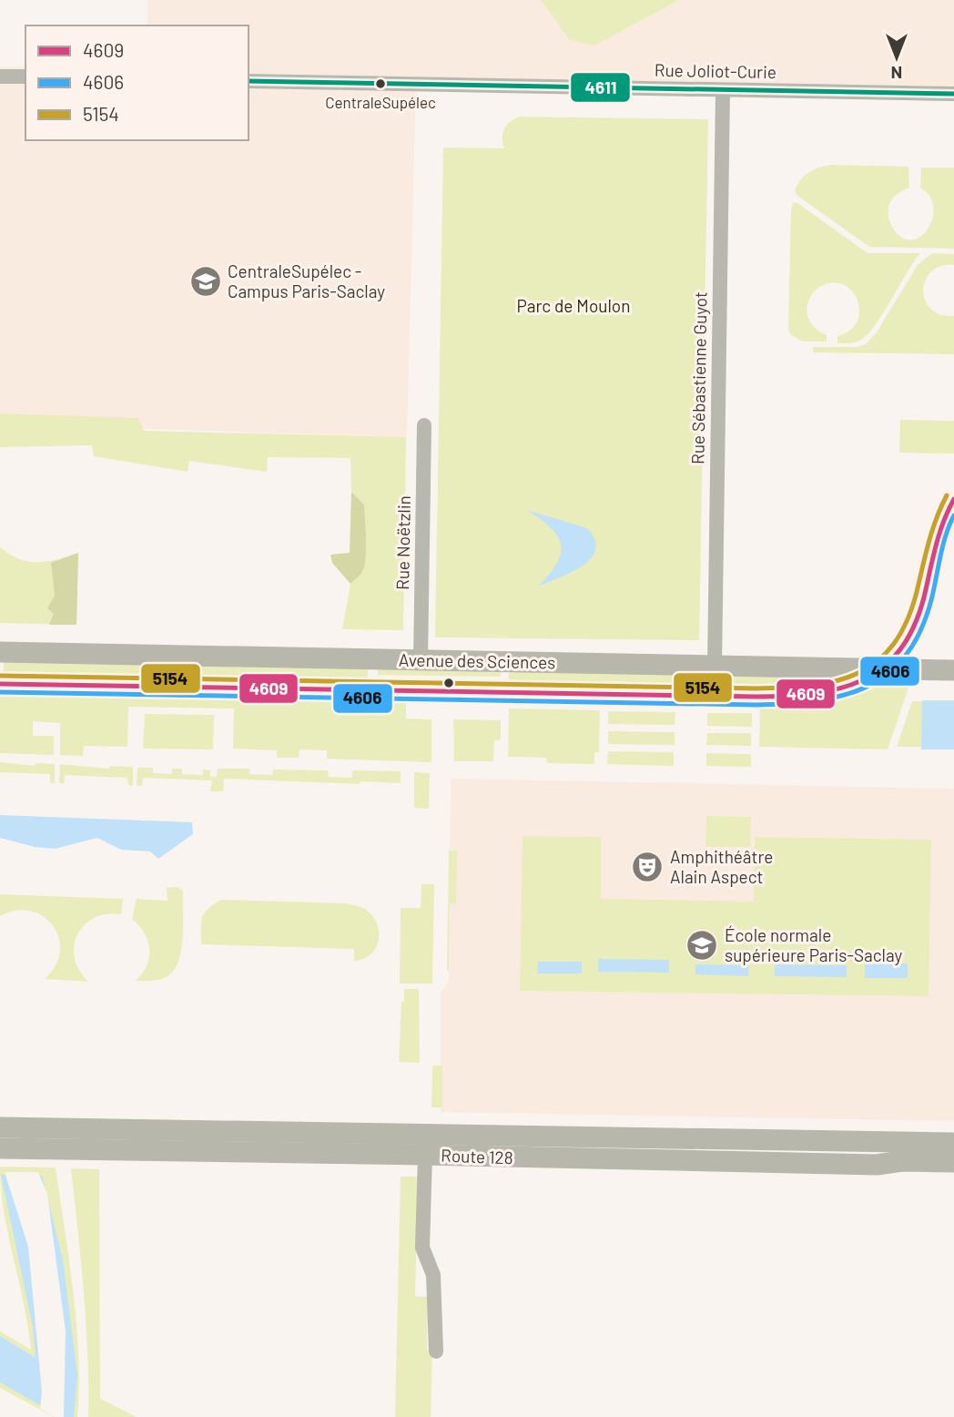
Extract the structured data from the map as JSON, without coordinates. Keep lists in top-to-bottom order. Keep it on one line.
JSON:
{"streets":{"main road":["Avenue des Sciences","Route 128"],"street":["Rue Joliot-Curie","Rue Sébastienne Guyot","Rue Noëtzlin"]},"crossings":[["Rue Joliot-Curie","Rue Sébastienne Guyot"],["Rue Sébastienne Guyot","Avenue des Sciences"],["Rue Noëtzlin","Avenue des Sciences"]],"parks":["Parc de Moulon"],"places":{"other":["CentraleSupélec"],"school or university":["CentraleSupélec - Campus Paris-Saclay","École normale supérieure Paris-Saclay"],"theatre":["Amphithéâtre Alain Aspect"]},"lines":["transit line 4611","transit line 5154","transit line 4609","transit line 4606"],"legend":["4609","4606","5154"],"north":"bottom"}
